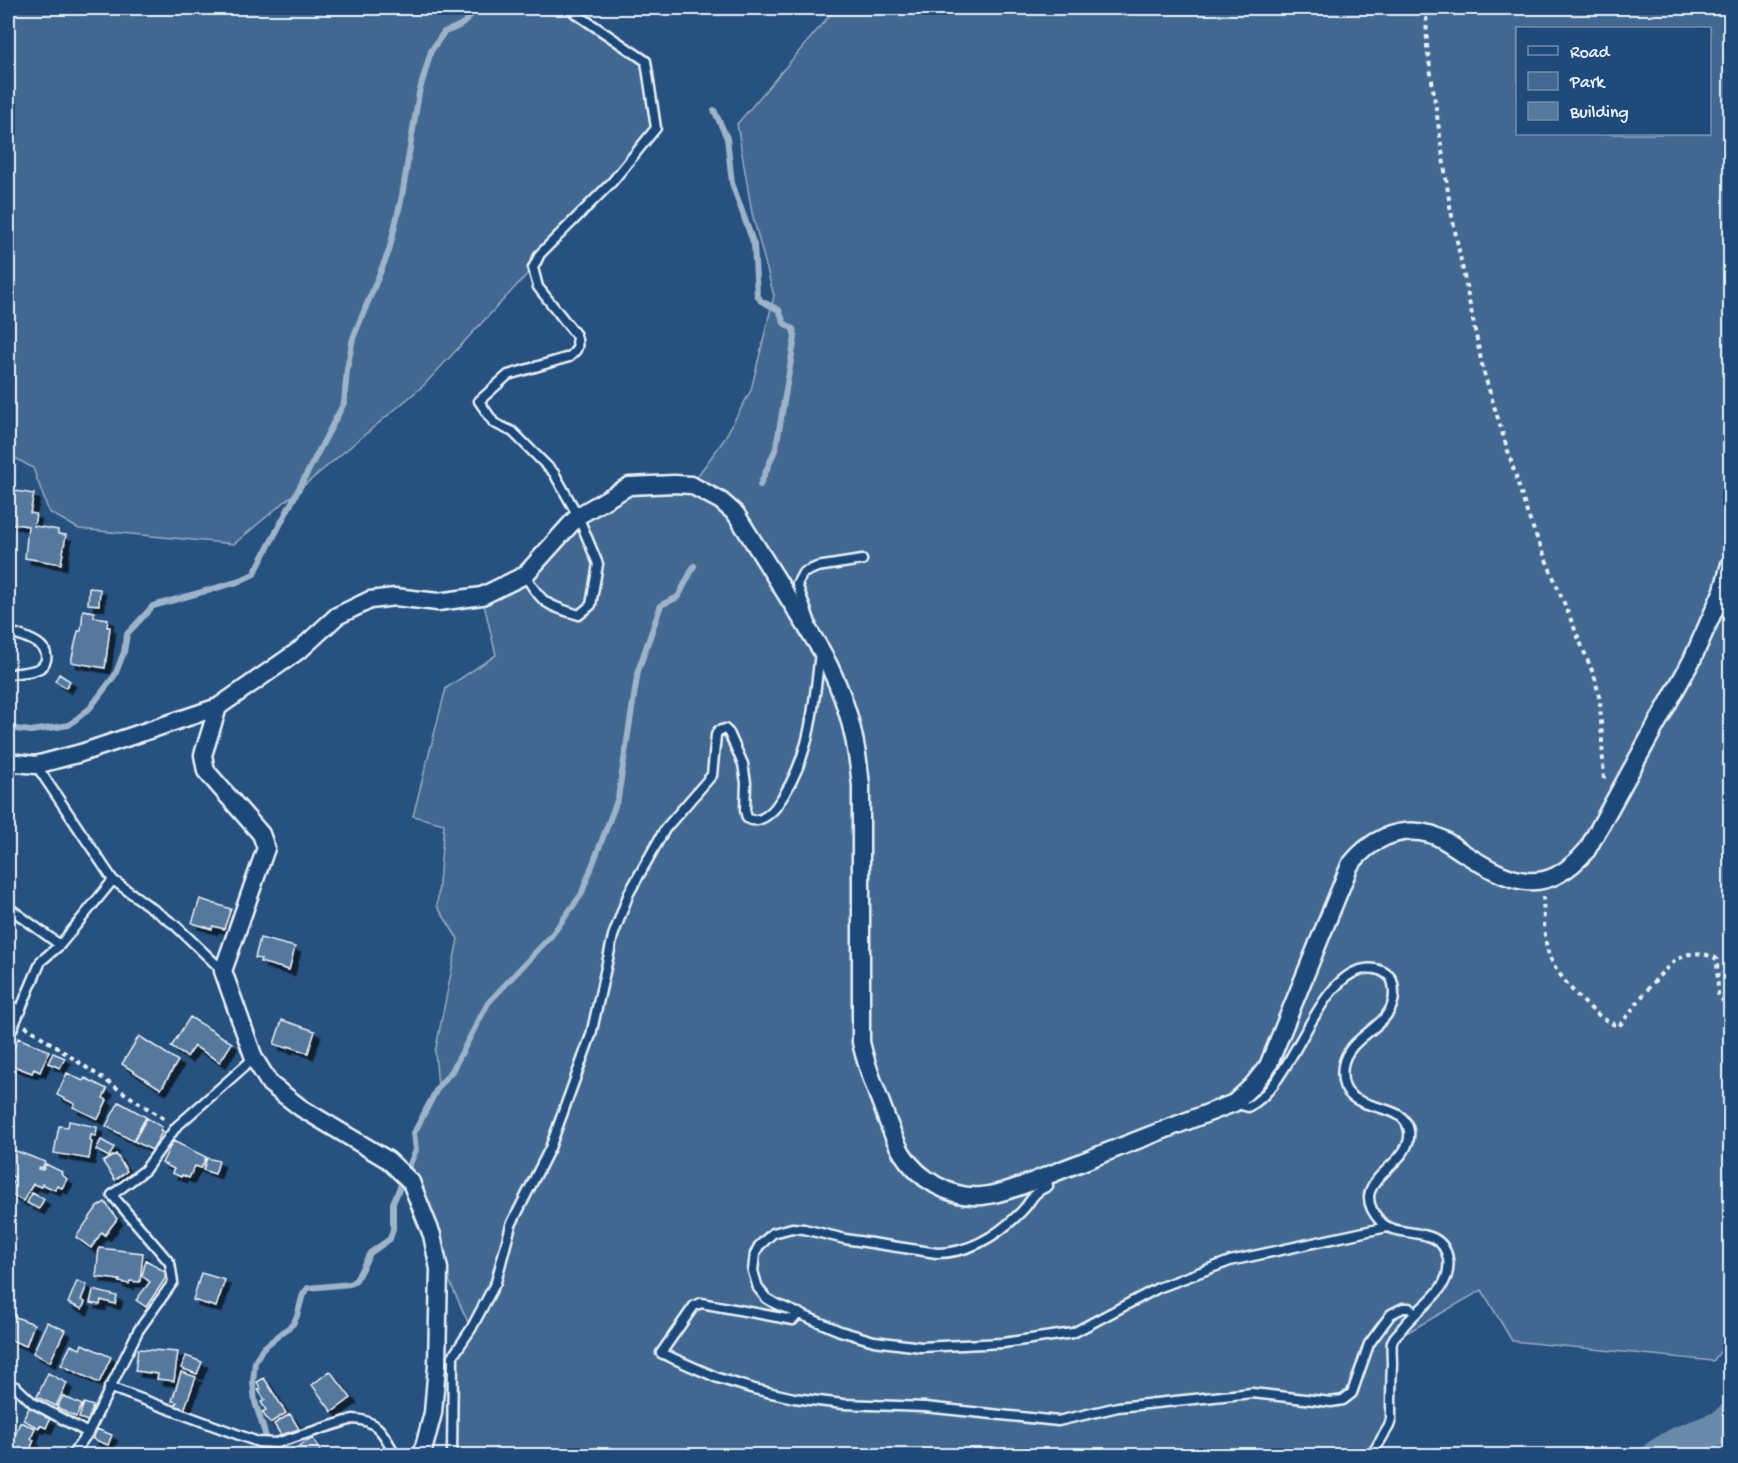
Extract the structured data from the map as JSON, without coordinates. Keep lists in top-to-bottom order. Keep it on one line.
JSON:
{"legend":["Road","Park","Building"]}
